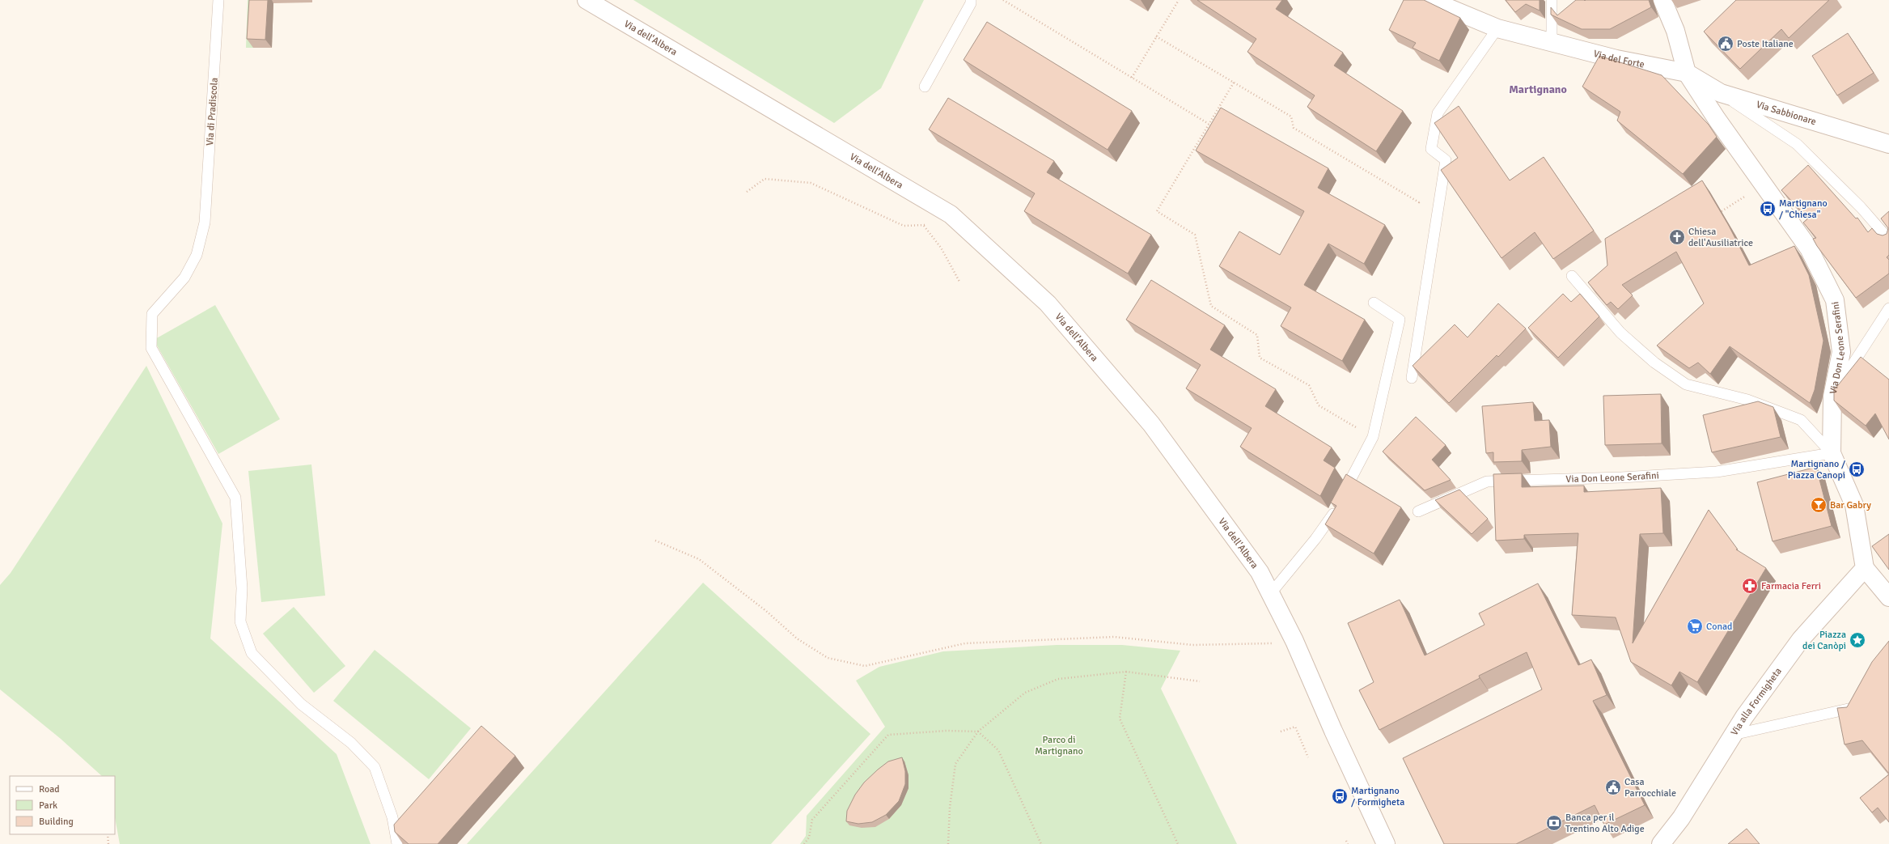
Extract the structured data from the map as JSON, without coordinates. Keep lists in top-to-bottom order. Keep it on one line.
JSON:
{"streets":{"street":["Via dell'Albera","Via del Forte","Via Sabbionare","Via Don Leone Serafini","Via alla Formigheta"],"lane":["Via di Pradiscola"]},"crossings":[["Via del Forte","Via Sabbionare"],["Via del Forte","Via Don Leone Serafini"],["Via Sabbionare","Via Don Leone Serafini"],["Via Don Leone Serafini","Via alla Formigheta"]],"districts":["Martignano"],"parks":["Parco di Martignano"],"places":{"public building":["Poste Italiane","Casa Parrocchiale"],"bus stop":["Martignano / \"Chiesa\"","Martignano / Piazza Canopi","Martignano / Formigheta"],"church":["Chiesa dell'Ausiliatrice"],"bar":["Bar Gabry"],"pharmacy":["Farmacia Ferri"],"supermarket":["Conad"],"place":["Piazza dei Canòpi"],"bank":["Banca per il Trentino Alto Adige"]},"legend":["Road","Park","Building"]}
